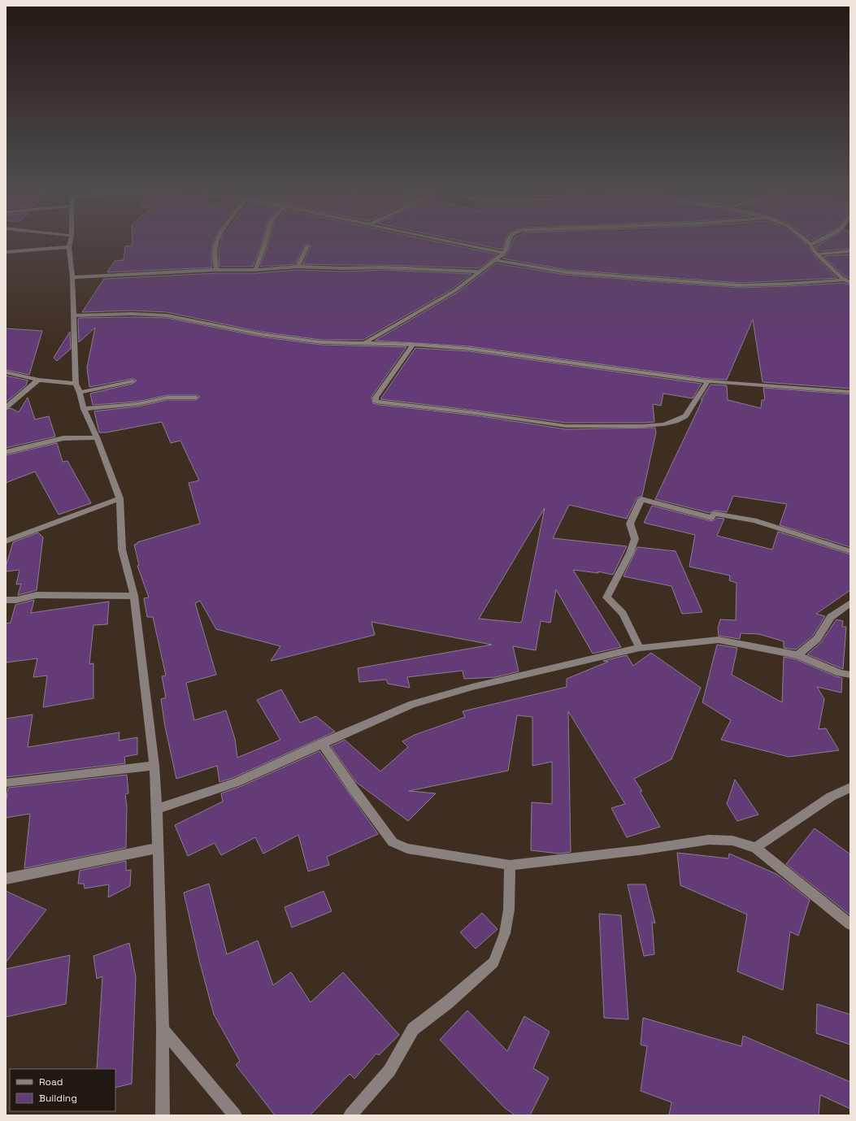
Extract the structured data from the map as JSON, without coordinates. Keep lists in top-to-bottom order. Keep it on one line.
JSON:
{"legend":["Road","Building"]}
